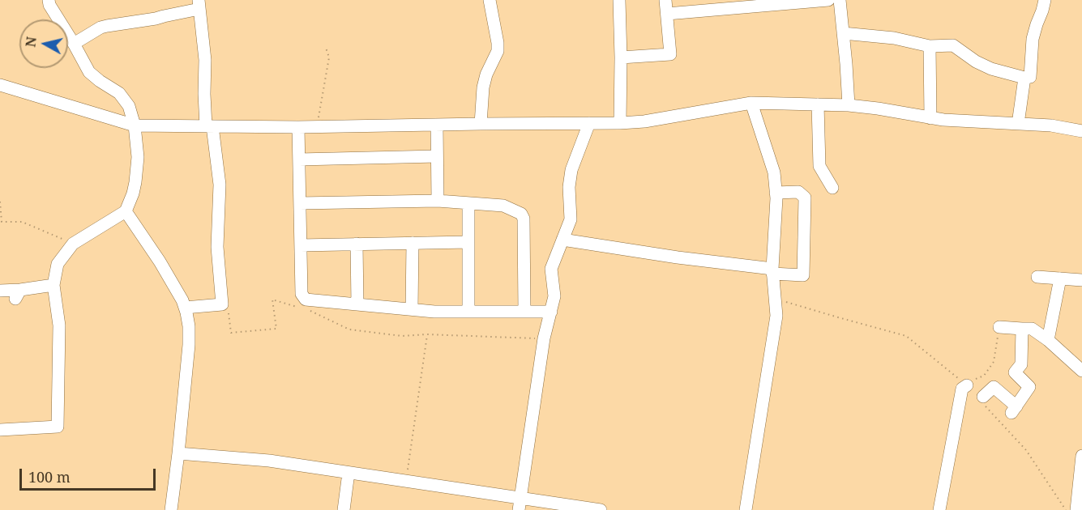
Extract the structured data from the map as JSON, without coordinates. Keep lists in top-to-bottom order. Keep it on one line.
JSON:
{"scale_bar":"100 m","north":"left"}
